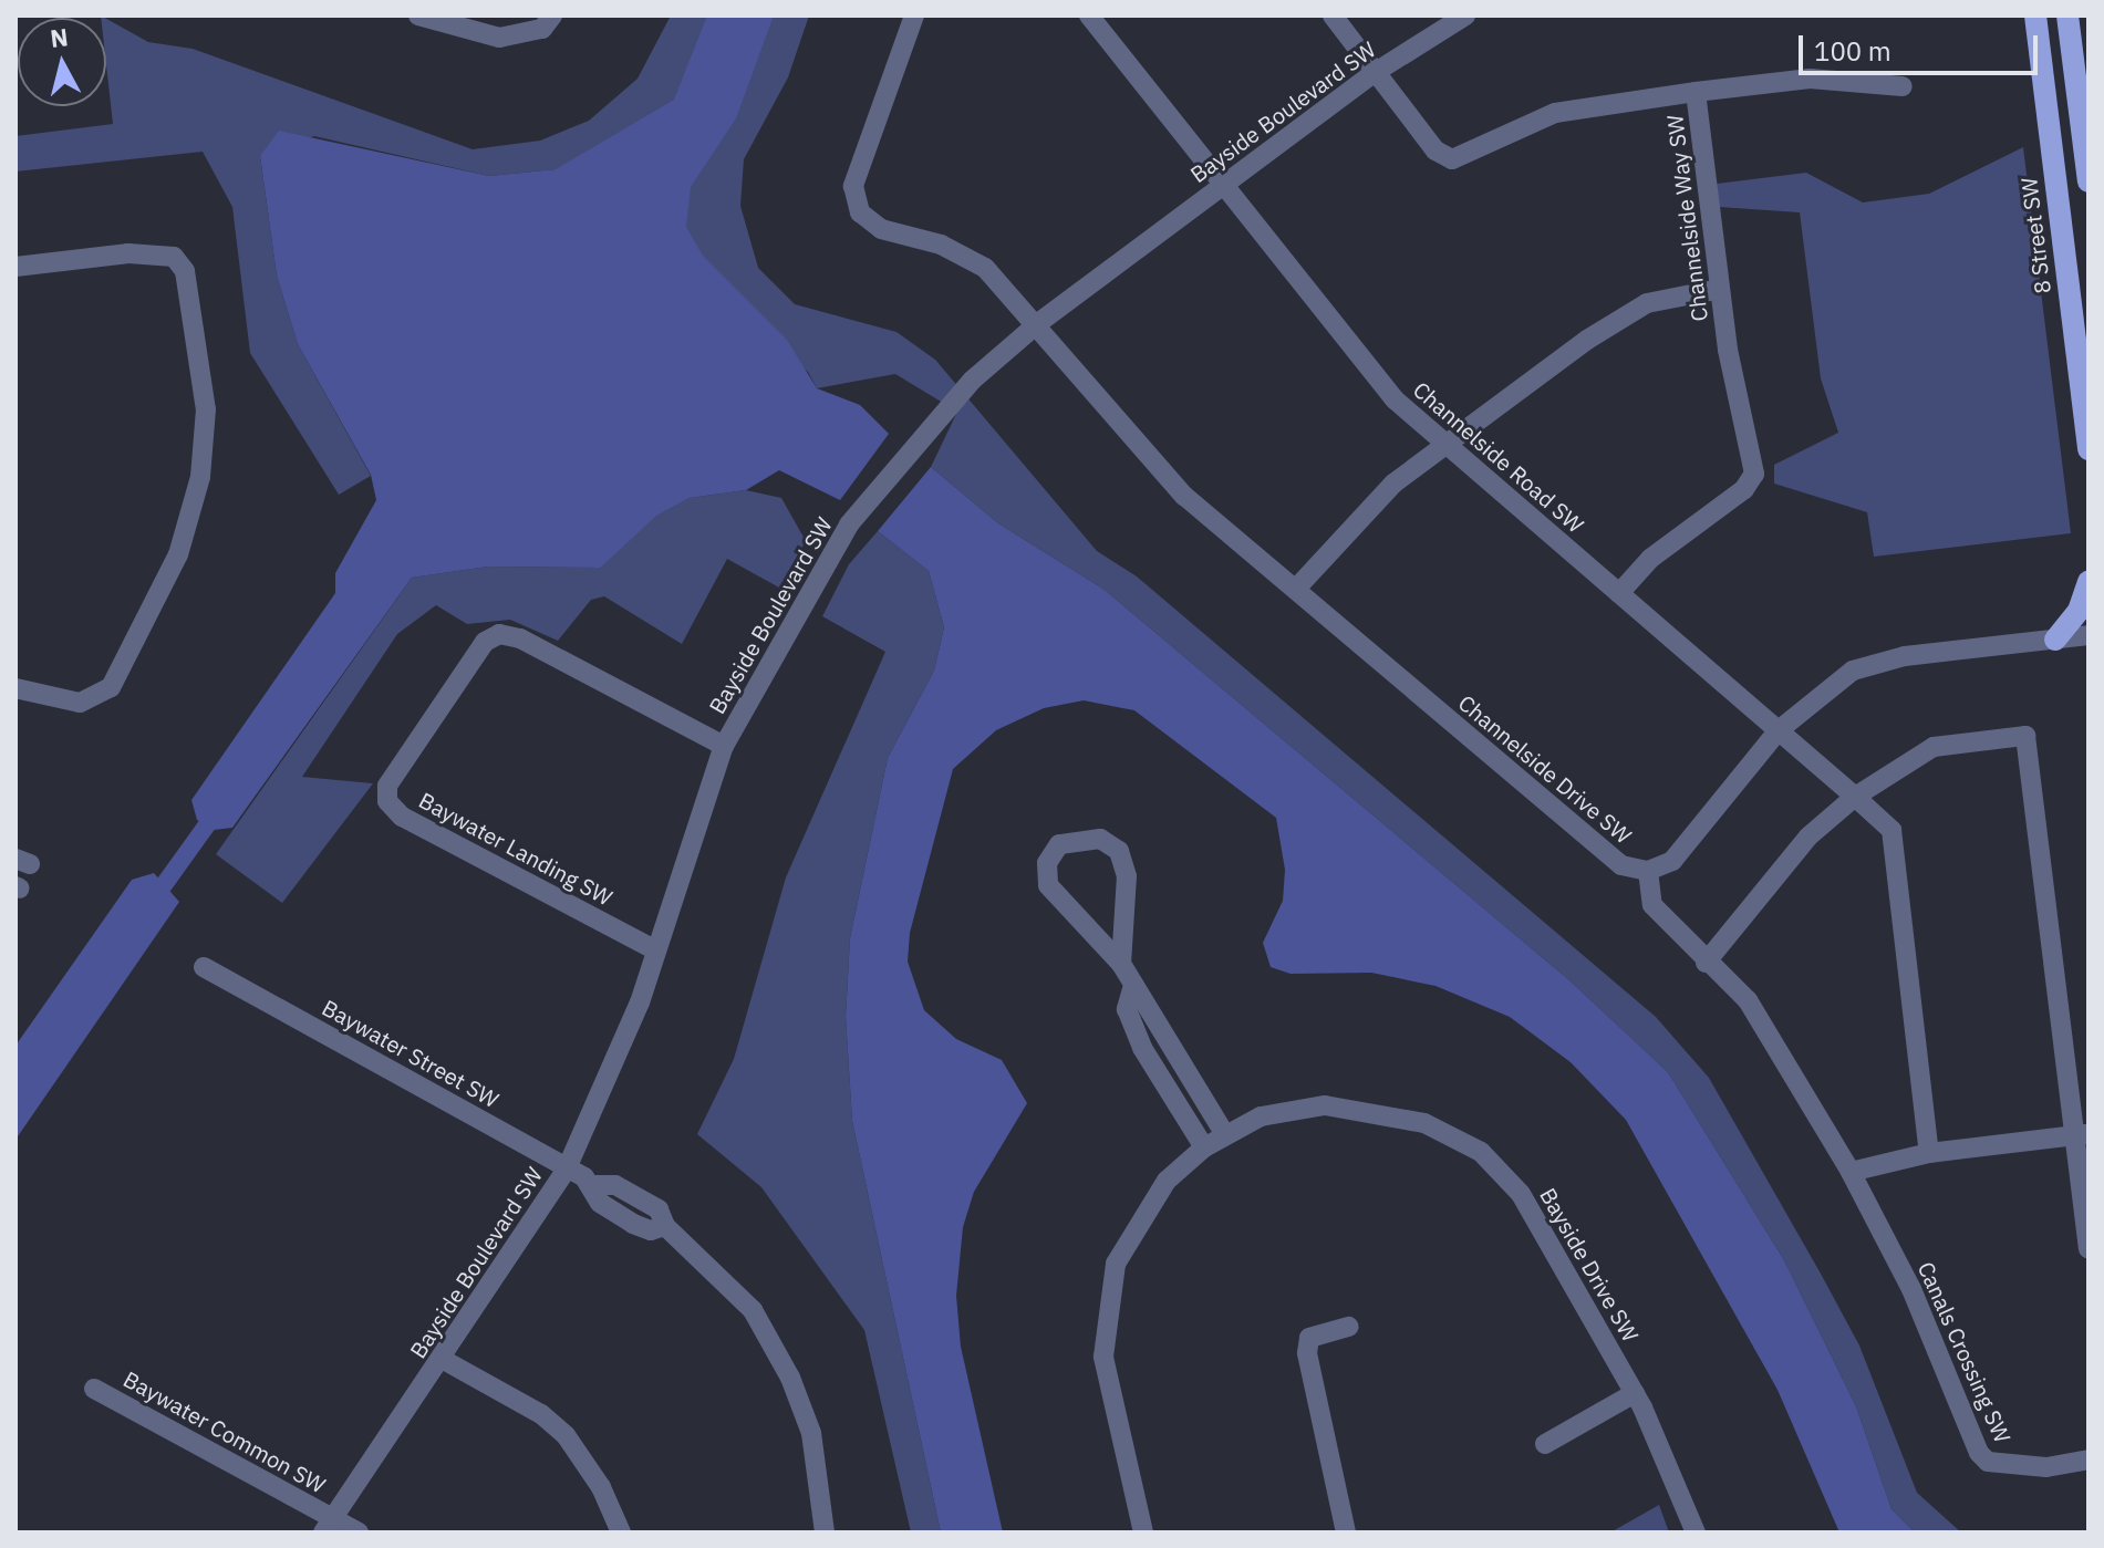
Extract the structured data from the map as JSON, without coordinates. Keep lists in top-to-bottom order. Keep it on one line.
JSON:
{"streets":{"main road":["8 Street SW"],"street":["Bayside Boulevard SW","Channelside Way SW","Channelside Road SW","Channelside Drive SW","Baywater Landing SW","Baywater Street SW","Bayside Drive SW","Canals Crossing SW","Baywater Common SW"]},"crossings":[["Bayside Boulevard SW","Channelside Way SW"],["Bayside Boulevard SW","Channelside Road SW"],["Bayside Boulevard SW","Channelside Drive SW"],["Bayside Boulevard SW","Baywater Landing SW"],["Bayside Boulevard SW","Baywater Street SW"],["Bayside Boulevard SW","Baywater Common SW"],["Channelside Way SW","Channelside Road SW"],["Channelside Drive SW","Canals Crossing SW"]],"scale_bar":"100 m","north":"top"}
